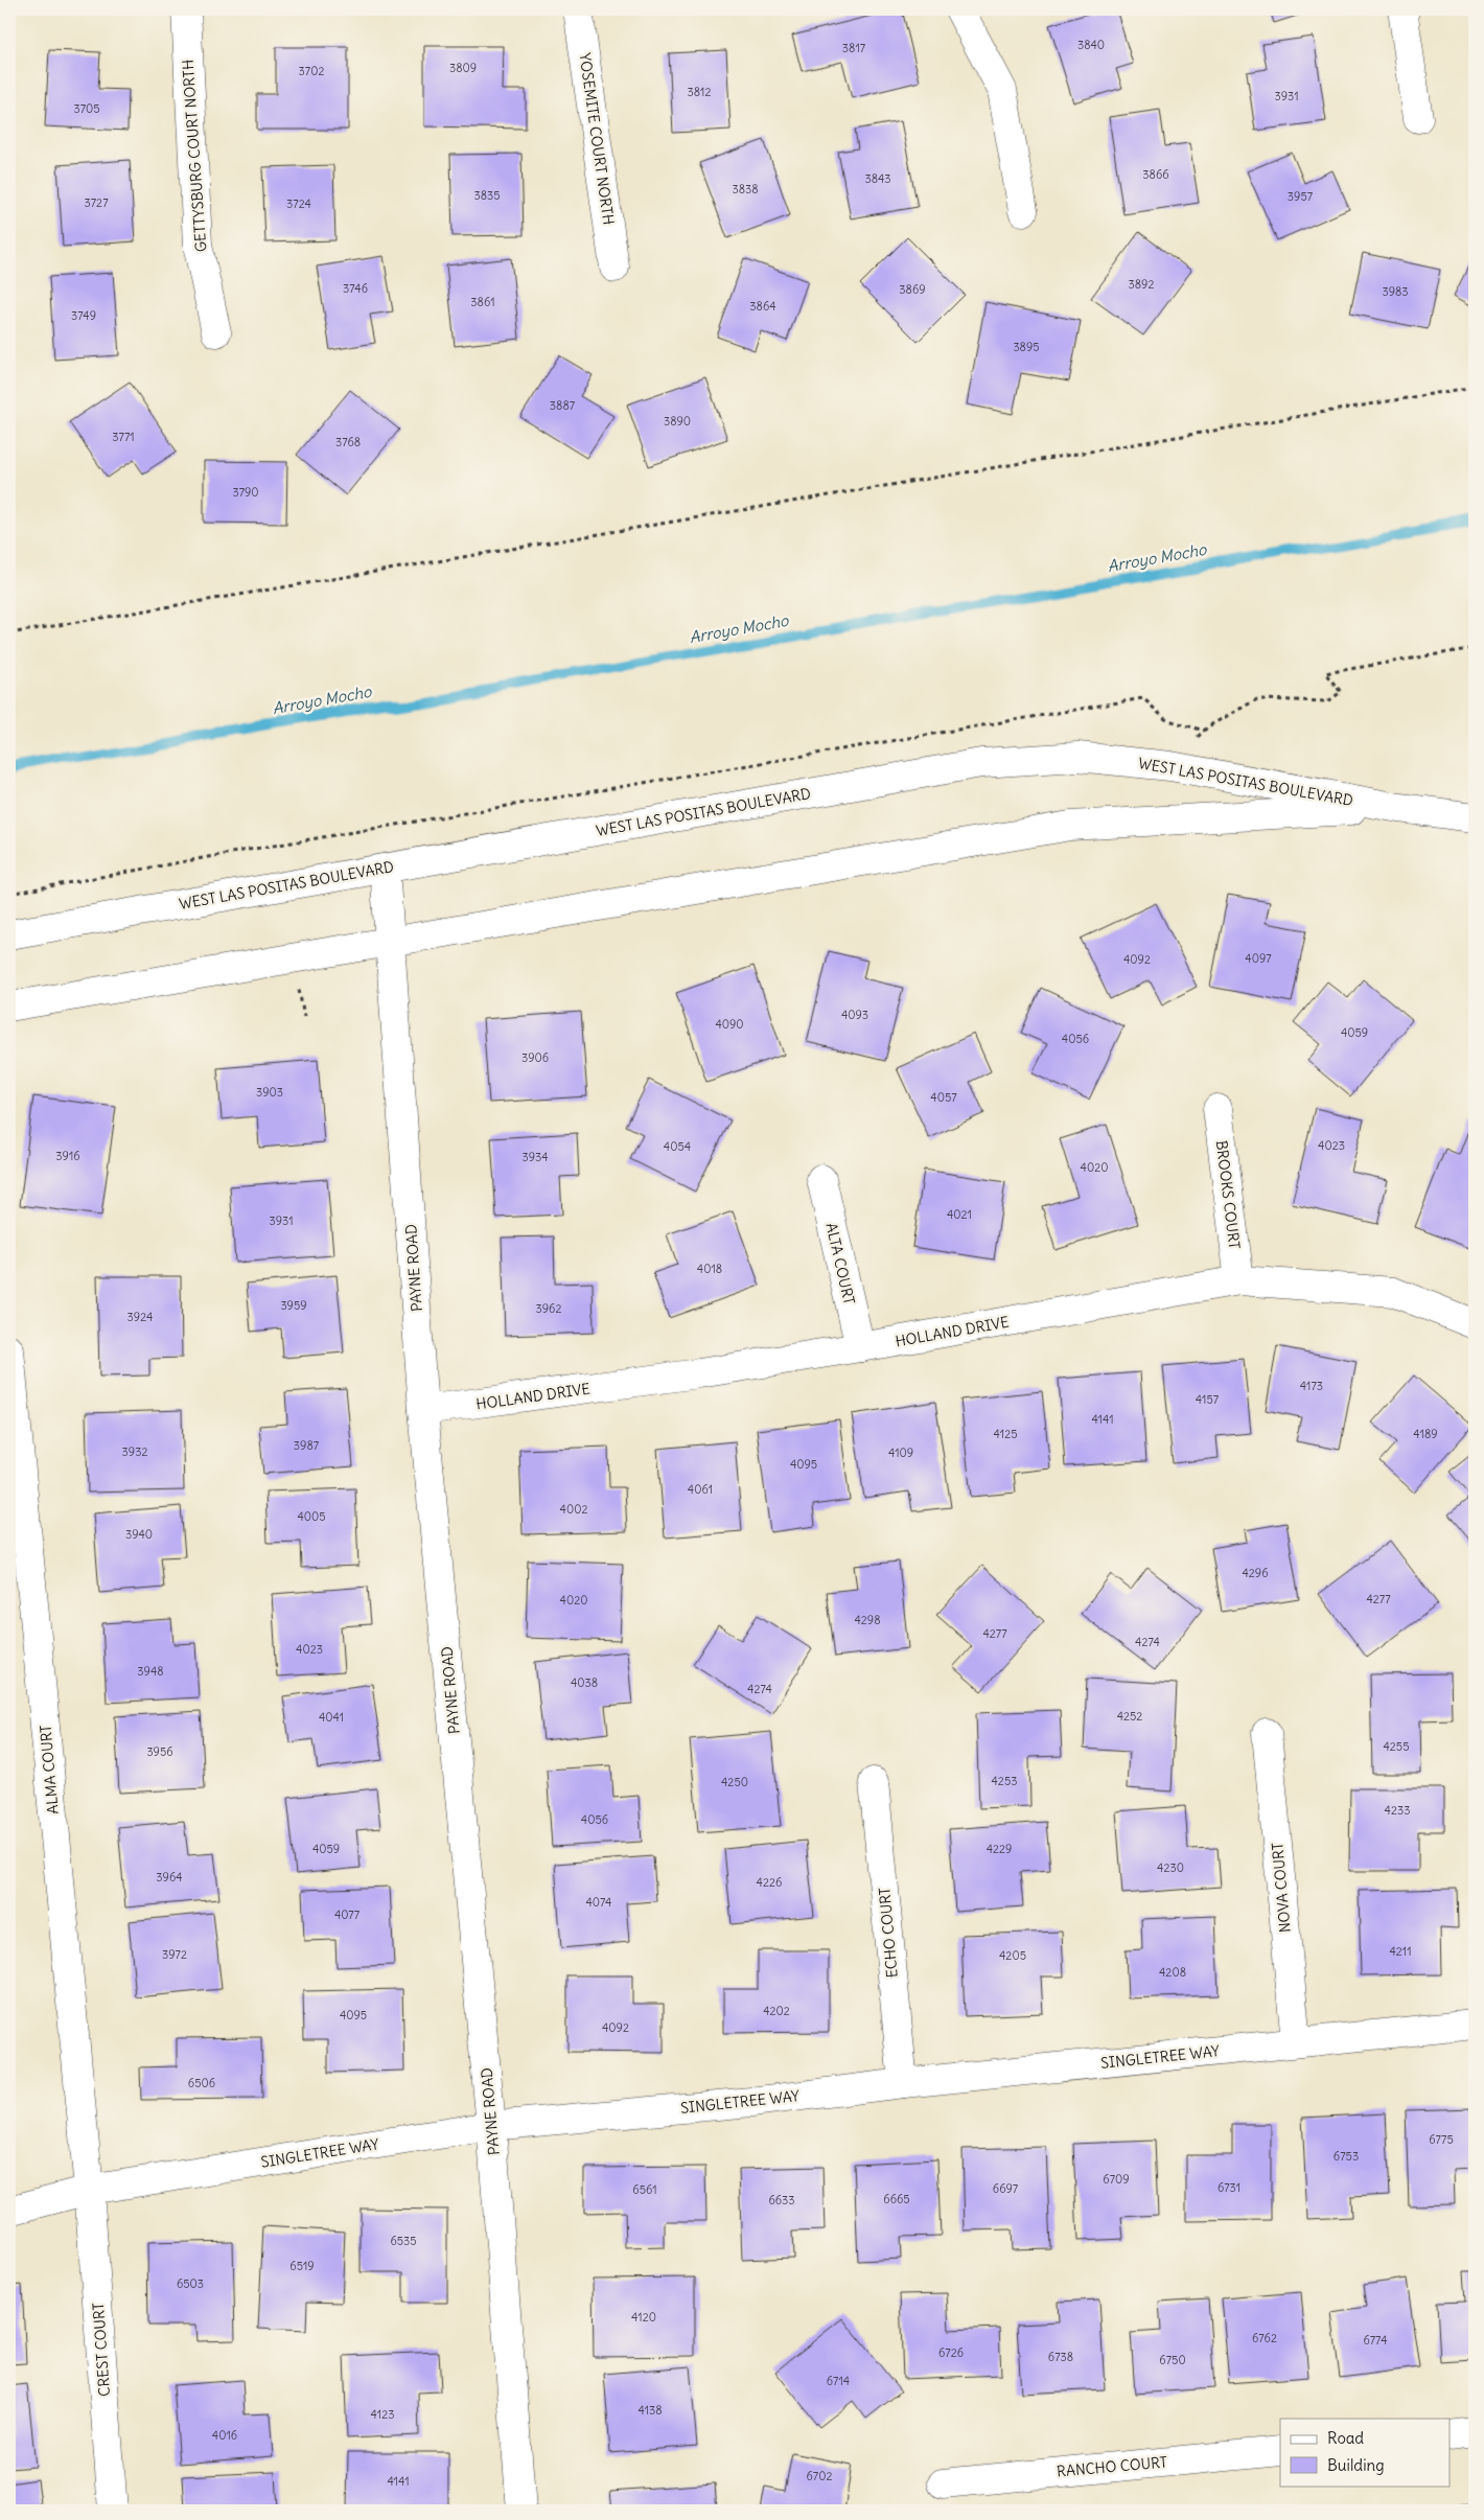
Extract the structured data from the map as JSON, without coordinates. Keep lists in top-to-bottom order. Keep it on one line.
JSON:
{"streets":{"street":["YOSEMITE COURT NORTH","GETTYSBURG COURT NORTH","WEST LAS POSITAS BOULEVARD","BROOKS COURT","ALTA COURT","PAYNE ROAD","HOLLAND DRIVE","ALMA COURT","NOVA COURT","ECHO COURT","SINGLETREE WAY","CREST COURT","RANCHO COURT"]},"crossings":[["WEST LAS POSITAS BOULEVARD","PAYNE ROAD"],["BROOKS COURT","HOLLAND DRIVE"],["ALTA COURT","HOLLAND DRIVE"],["PAYNE ROAD","HOLLAND DRIVE"],["PAYNE ROAD","SINGLETREE WAY"],["ALMA COURT","SINGLETREE WAY"],["ALMA COURT","CREST COURT"],["NOVA COURT","SINGLETREE WAY"],["ECHO COURT","SINGLETREE WAY"],["SINGLETREE WAY","CREST COURT"]],"water":["Arroyo Mocho"],"house_numbers":["3840","3817","3809","3702","3812","3931","3705","3866","3843","3838","3835","3957","3727","3724","3892","3746","3869","3983","3861","3864","3749","3895","3887","3890","3771","3768","3790","4097","4092","4093","4090","4059","4056","3906","3903","4057","4023","4054","3916","3934","4020","4021","3931","4018","3959","3962","3924","4173","4157","4141","4125","4189","3987","3932","4109","4095","4061","4002","4005","3940","4296","4277","4020","4298","4277","4274","4023","3948","4038","4274","4252","4041","4255","3956","4253","4250","4233","4056","4059","4229","4230","3964","4226","4074","4077","4211","3972","4205","4208","4202","4095","4092","6506","6775","6753","6709","6731","6697","6561","6665","6633","6535","6519","6503","4120","6762","6774","6726","6738","6750","6714","4138","4123","4016","6702","4141"],"legend":["Road","Building"]}
